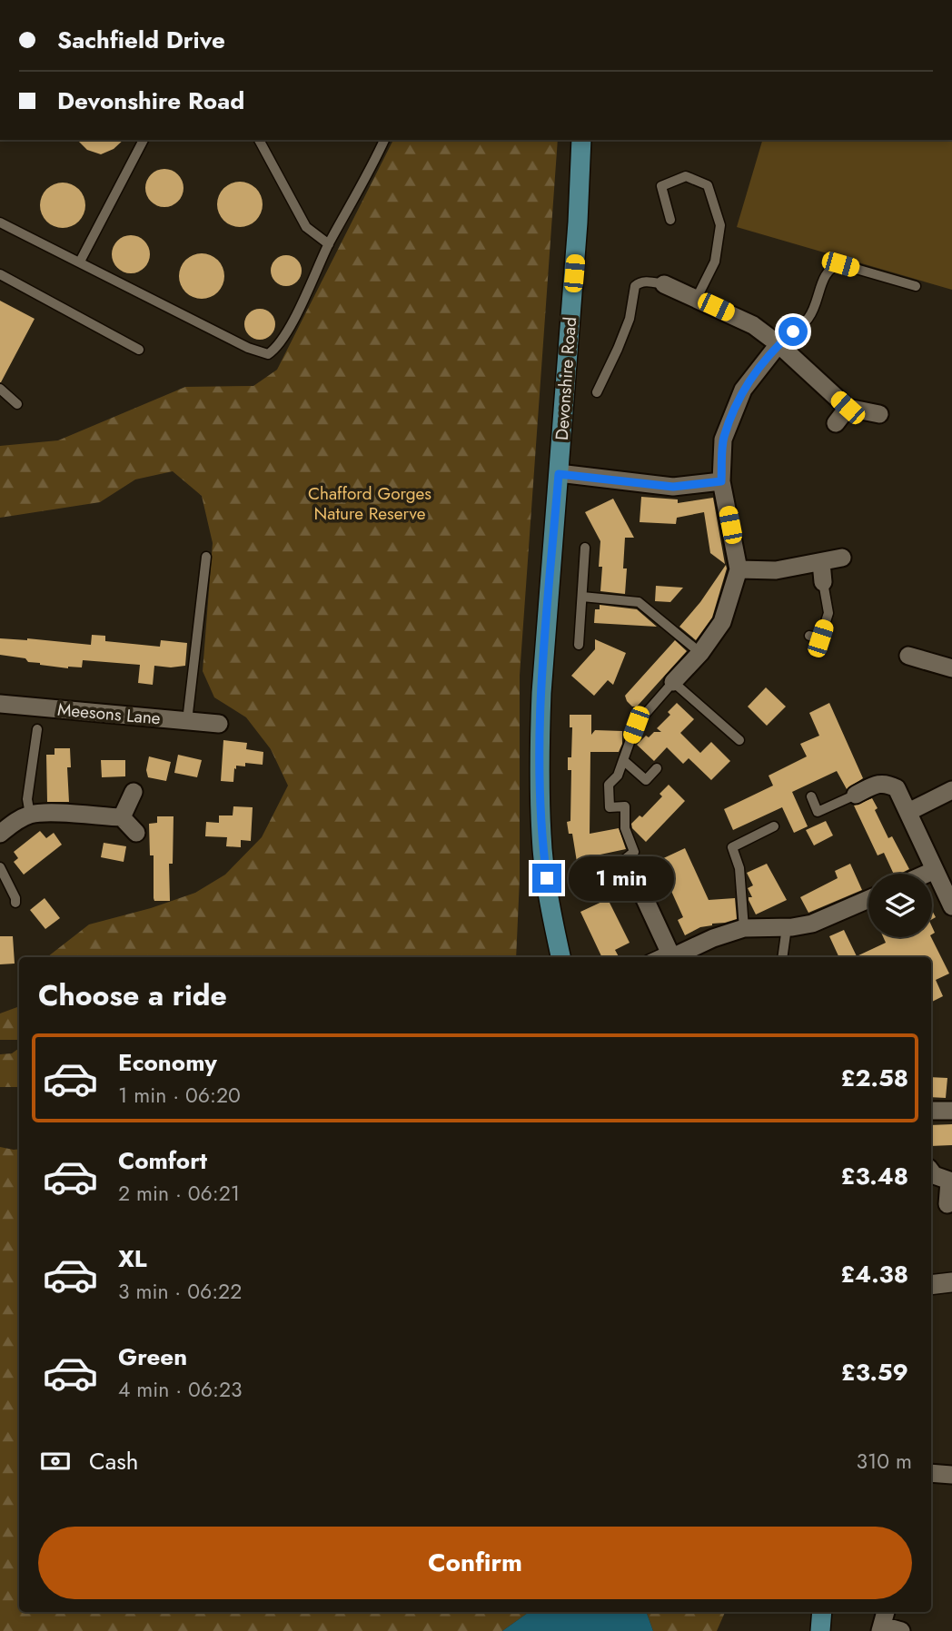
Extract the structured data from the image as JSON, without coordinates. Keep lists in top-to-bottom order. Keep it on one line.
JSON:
{"streets":{"main road":["Devonshire Road"],"street":["Meesons Lane"]},"parks":["Chafford Gorges Nature Reserve"],"page":{"banner":["Sachfield Drive","Devonshire Road"],"bubble":"1 min","heading":"Choose a ride","list":[{"name":"Economy","note":"1 min · 06:20","value":"£2.58"},{"name":"Comfort","note":"2 min · 06:21","value":"£3.48"},{"name":"XL","note":"3 min · 06:22","value":"£4.38"},{"name":"Green","note":"4 min · 06:23","value":"£3.59"}],"pay":["Cash","310 m"],"buttons":"Confirm"}}
